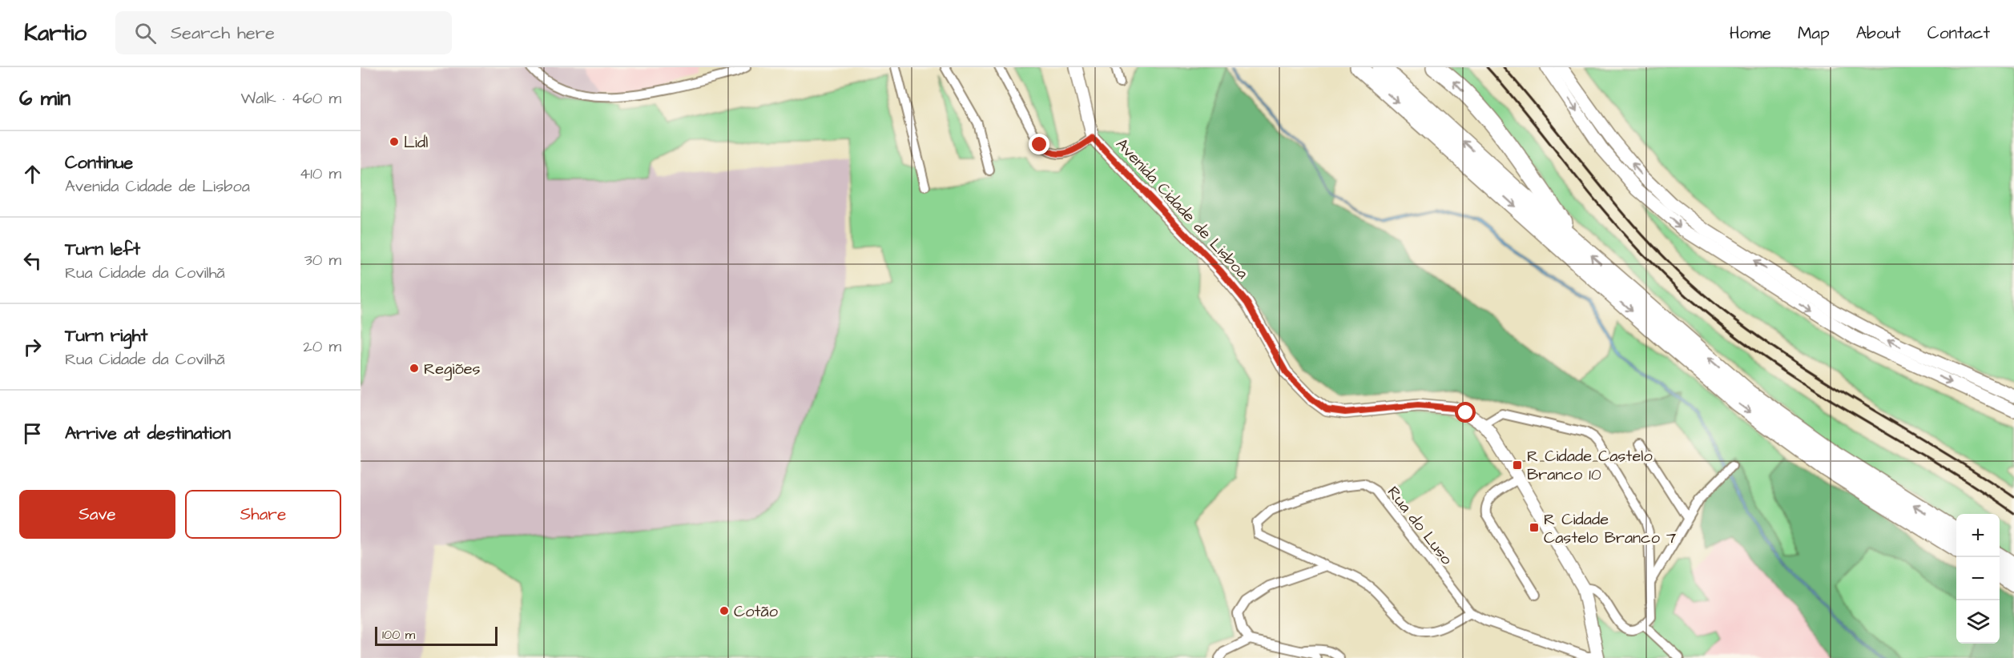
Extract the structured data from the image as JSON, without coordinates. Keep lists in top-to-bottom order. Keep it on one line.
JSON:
{"streets":{"main road":["Avenida Cidade de Lisboa"],"street":["Rua do Luso"]},"places":{"other":["Lidl","Regiões","Cotão"],"transit":["R Cidade Castelo Branco 10","R Cidade Castelo Branco 7"]},"scale_bar":"100 m","page":{"header":"Kartio","search":"Search here","nav":["Home","Map","About","Contact"],"heading":["6 min","Walk · 460 m"],"list":[["Continue","Avenida Cidade de Lisboa","410 m"],["Turn left","Rua Cidade da Covilhã","30 m"],["Turn right","Rua Cidade da Covilhã","20 m"],"Arrive at destination"],"buttons":["Save","Share"],"map_buttons":["+","−"],"scale":"100 m"}}
